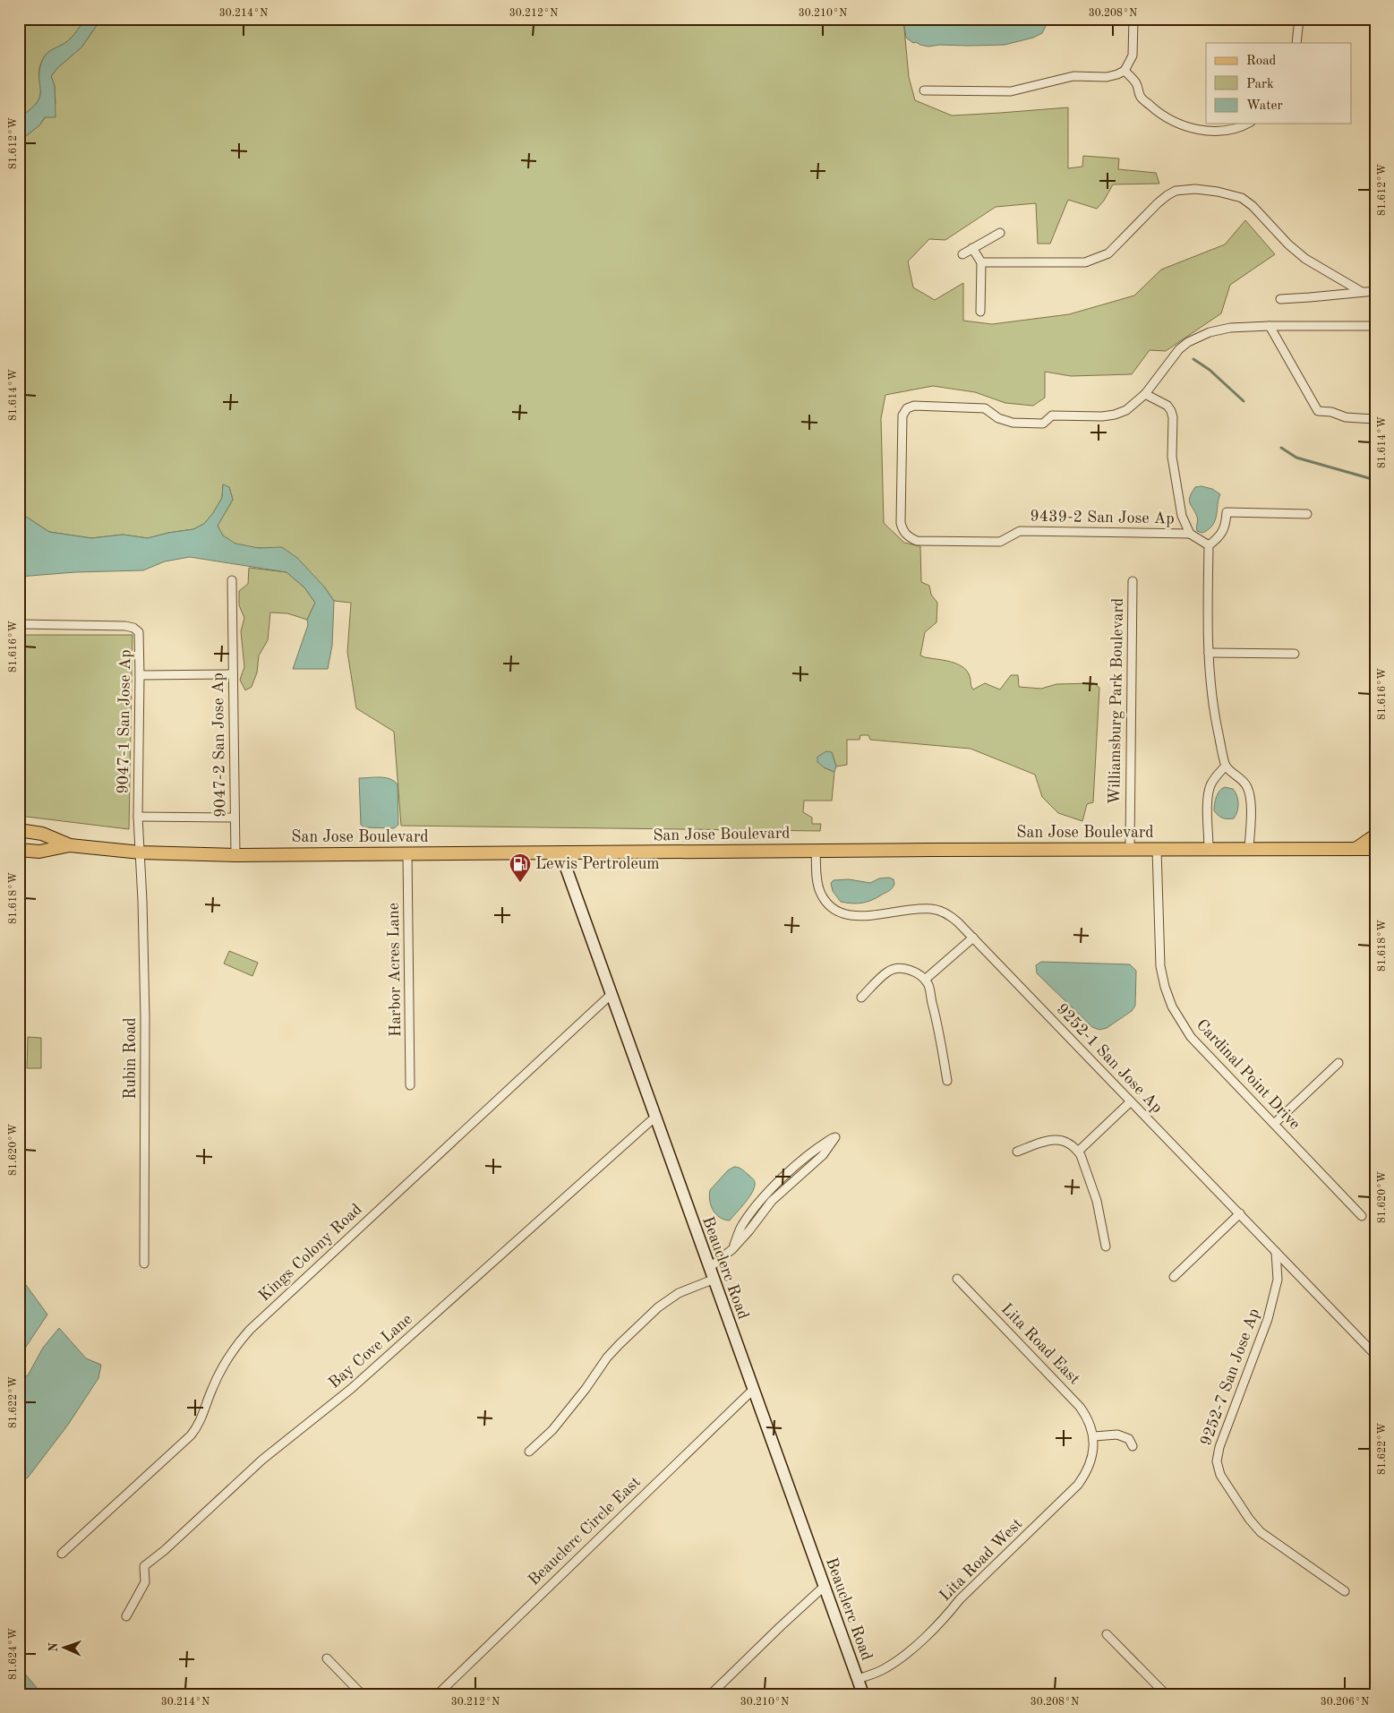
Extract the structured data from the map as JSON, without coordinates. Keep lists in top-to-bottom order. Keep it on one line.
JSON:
{"streets":{"main road":["San Jose Boulevard"],"street":["9439-2 San Jose Ap","Williamsburg Park Boulevard","9047-1 San Jose Ap","9047-2 San Jose Ap","Harbor Acres Lane","Rubin Road","9252-1 San Jose Ap","Cardinal Point Drive","Kings Colony Road","Beauclerc Road","Lita Road East","Bay Cove Lane","9252-7 San Jose Ap","Beauclerc Circle East","Lita Road West"]},"crossings":[["Williamsburg Park Boulevard","San Jose Boulevard"],["9047-1 San Jose Ap","San Jose Boulevard"],["9047-1 San Jose Ap","Rubin Road"],["9047-2 San Jose Ap","San Jose Boulevard"],["San Jose Boulevard","Harbor Acres Lane"],["San Jose Boulevard","Rubin Road"],["San Jose Boulevard","9252-1 San Jose Ap"],["San Jose Boulevard","Cardinal Point Drive"],["San Jose Boulevard","Beauclerc Road"],["9252-1 San Jose Ap","9252-7 San Jose Ap"],["Kings Colony Road","Beauclerc Road"],["Beauclerc Road","Bay Cove Lane"],["Beauclerc Road","Beauclerc Circle East"],["Beauclerc Road","Lita Road West"],["Lita Road East","Lita Road West"]],"places":{"fuel station":["Lewis Pertroleum"]},"legend":["Road","Park","Water"],"north":"left","coordinates":["30.214°N","30.212°N","30.210°N","30.208°N","81.612°W","81.614°W","81.616°W","81.618°W","81.620°W","81.622°W","81.624°W","30.206°N"]}
